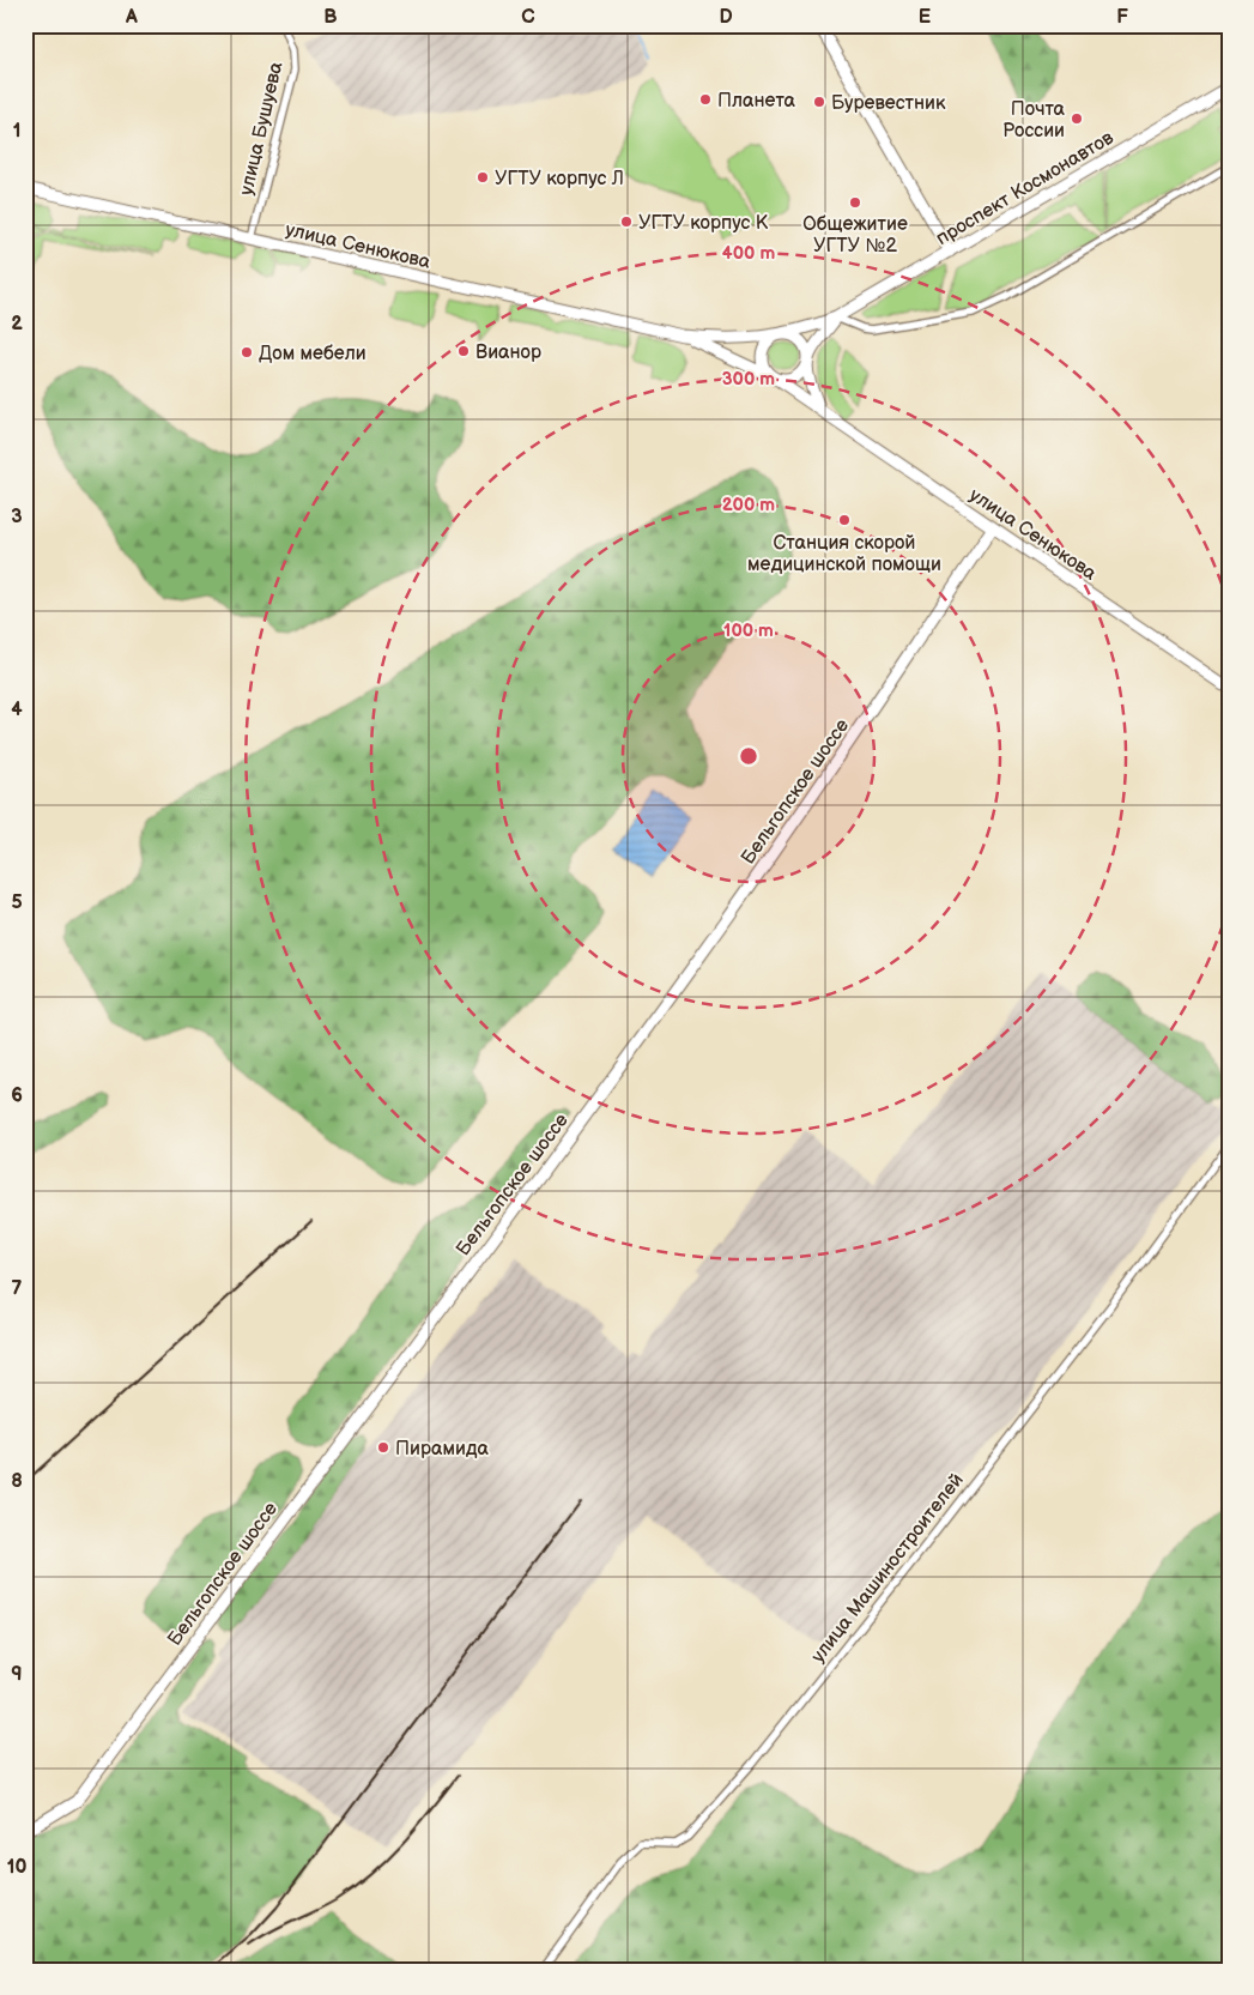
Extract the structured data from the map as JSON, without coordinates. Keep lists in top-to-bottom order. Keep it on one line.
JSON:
{"streets":{"main road":["проспект Космонавтов","улица Сенюкова","Бельгопское шоссе"],"street":["улица Бушуева","улица Машиностроителей"]},"crossings":[["улица Бушуева","улица Сенюкова"],["проспект Космонавтов","улица Сенюкова"],["улица Сенюкова","Бельгопское шоссе"]],"places":["Планета","Буревестник","Почта России","УГТУ корпус Л","Общежитие УГТУ №2","УГТУ корпус К","Вианор","Дом мебели","Станция скорой медицинской помощи","Пирамида"],"grid":{"columns":["A","B","C","D","E","F"],"rows":["1","2","3","4","5","6","7","8","9","10"]},"rings":["400 m","300 m","200 m","100 m"]}
